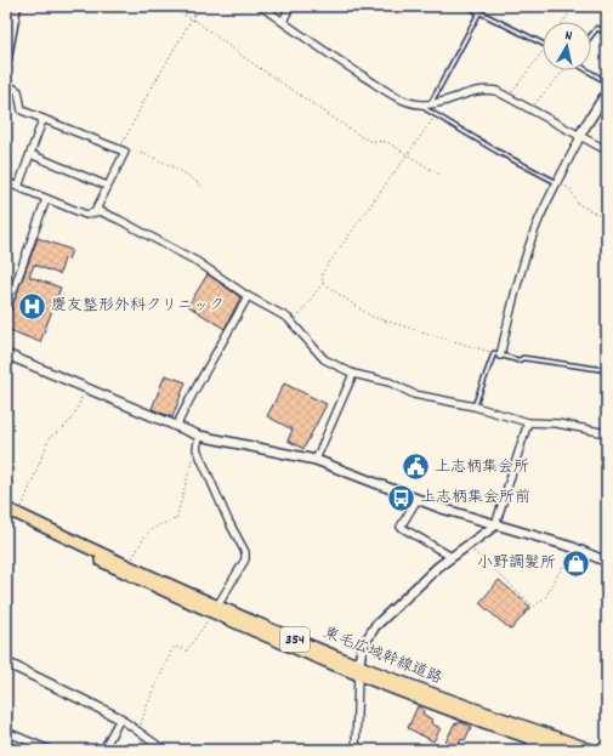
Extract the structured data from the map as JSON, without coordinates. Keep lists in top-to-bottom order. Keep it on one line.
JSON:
{"streets":{"highway":["354","東毛広域幹線道路"]},"places":{"hospital":["慶友整形外科クリニック"],"public building":["上志柄集会所"],"bus stop":["上志柄集会所前"],"shop":["小野調髪所"]},"north":"top"}
